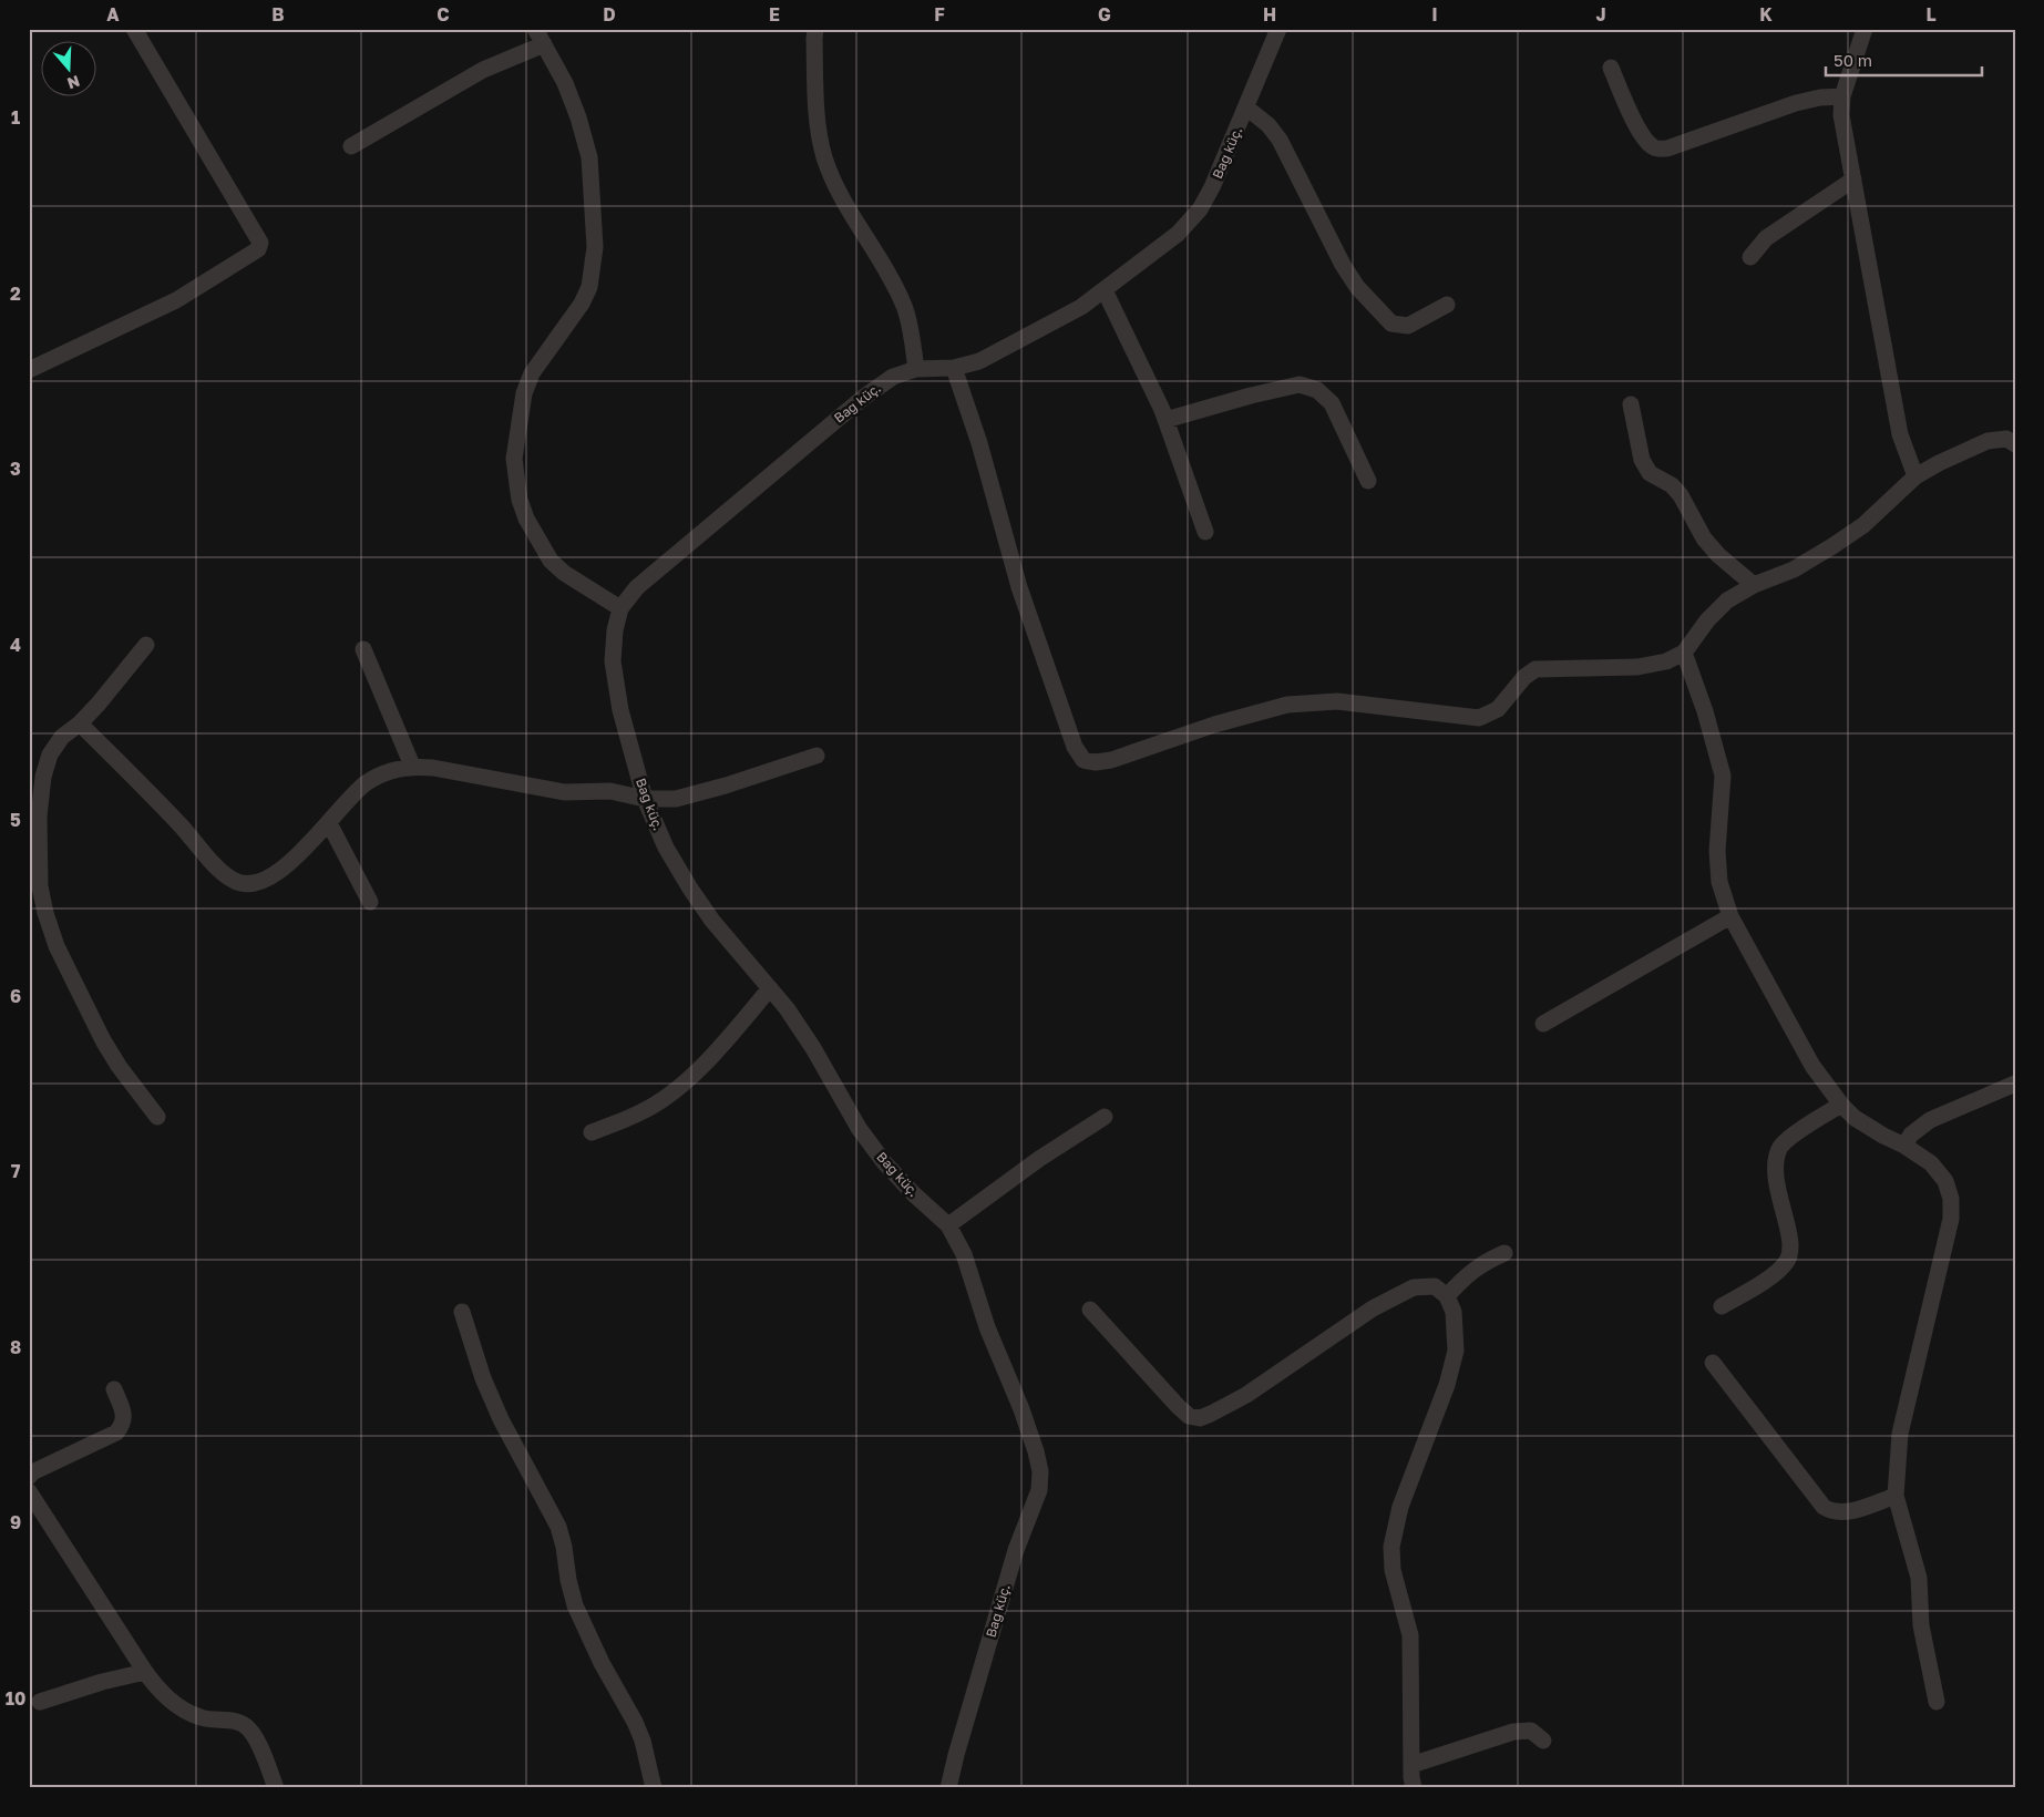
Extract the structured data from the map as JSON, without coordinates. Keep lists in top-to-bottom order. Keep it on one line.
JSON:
{"streets":{"street":["Bağ küç."]},"scale_bar":"50 m","north":"bottom","grid":{"columns":["A","B","C","D","E","F","G","H","I","J","K","L"],"rows":["1","2","3","4","5","6","7","8","9","10"]}}
